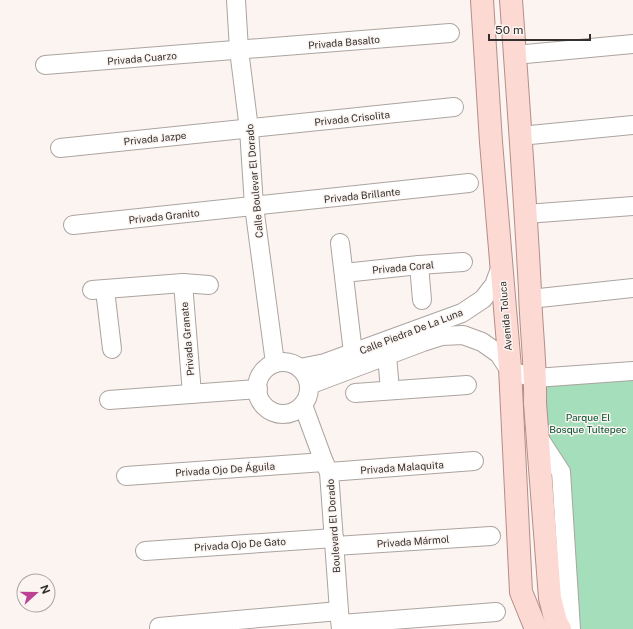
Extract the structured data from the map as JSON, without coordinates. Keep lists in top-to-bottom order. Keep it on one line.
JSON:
{"streets":{"main road":["Avenida Toluca"],"street":["Privada Basalto","Privada Cuarzo","Privada Crisolita","Privada Jazpe","Calle Boulevar El Dorado","Privada Brillante","Privada Granito","Privada Coral","Calle Piedra De La Luna","Privada Granate","Privada Malaquita","Privada Ojo De Águila","Boulevard El Dorado","Privada Mármol","Privada Ojo De Gato"]},"crossings":[["Privada Basalto","Privada Cuarzo"],["Privada Basalto","Calle Boulevar El Dorado"],["Privada Cuarzo","Calle Boulevar El Dorado"],["Privada Crisolita","Privada Jazpe"],["Privada Crisolita","Calle Boulevar El Dorado"],["Privada Jazpe","Calle Boulevar El Dorado"],["Calle Boulevar El Dorado","Privada Brillante"],["Calle Boulevar El Dorado","Privada Granito"],["Calle Boulevar El Dorado","Calle Piedra De La Luna"],["Calle Boulevar El Dorado","Boulevard El Dorado"],["Privada Brillante","Privada Granito"],["Avenida Toluca","Calle Piedra De La Luna"],["Calle Piedra De La Luna","Boulevard El Dorado"],["Privada Malaquita","Privada Ojo De Águila"],["Privada Malaquita","Boulevard El Dorado"],["Privada Ojo De Águila","Boulevard El Dorado"],["Boulevard El Dorado","Privada Mármol"],["Boulevard El Dorado","Privada Ojo De Gato"],["Privada Mármol","Privada Ojo De Gato"]],"parks":["Parque El Bosque Tultepec"],"scale_bar":"50 m","north":"right"}
